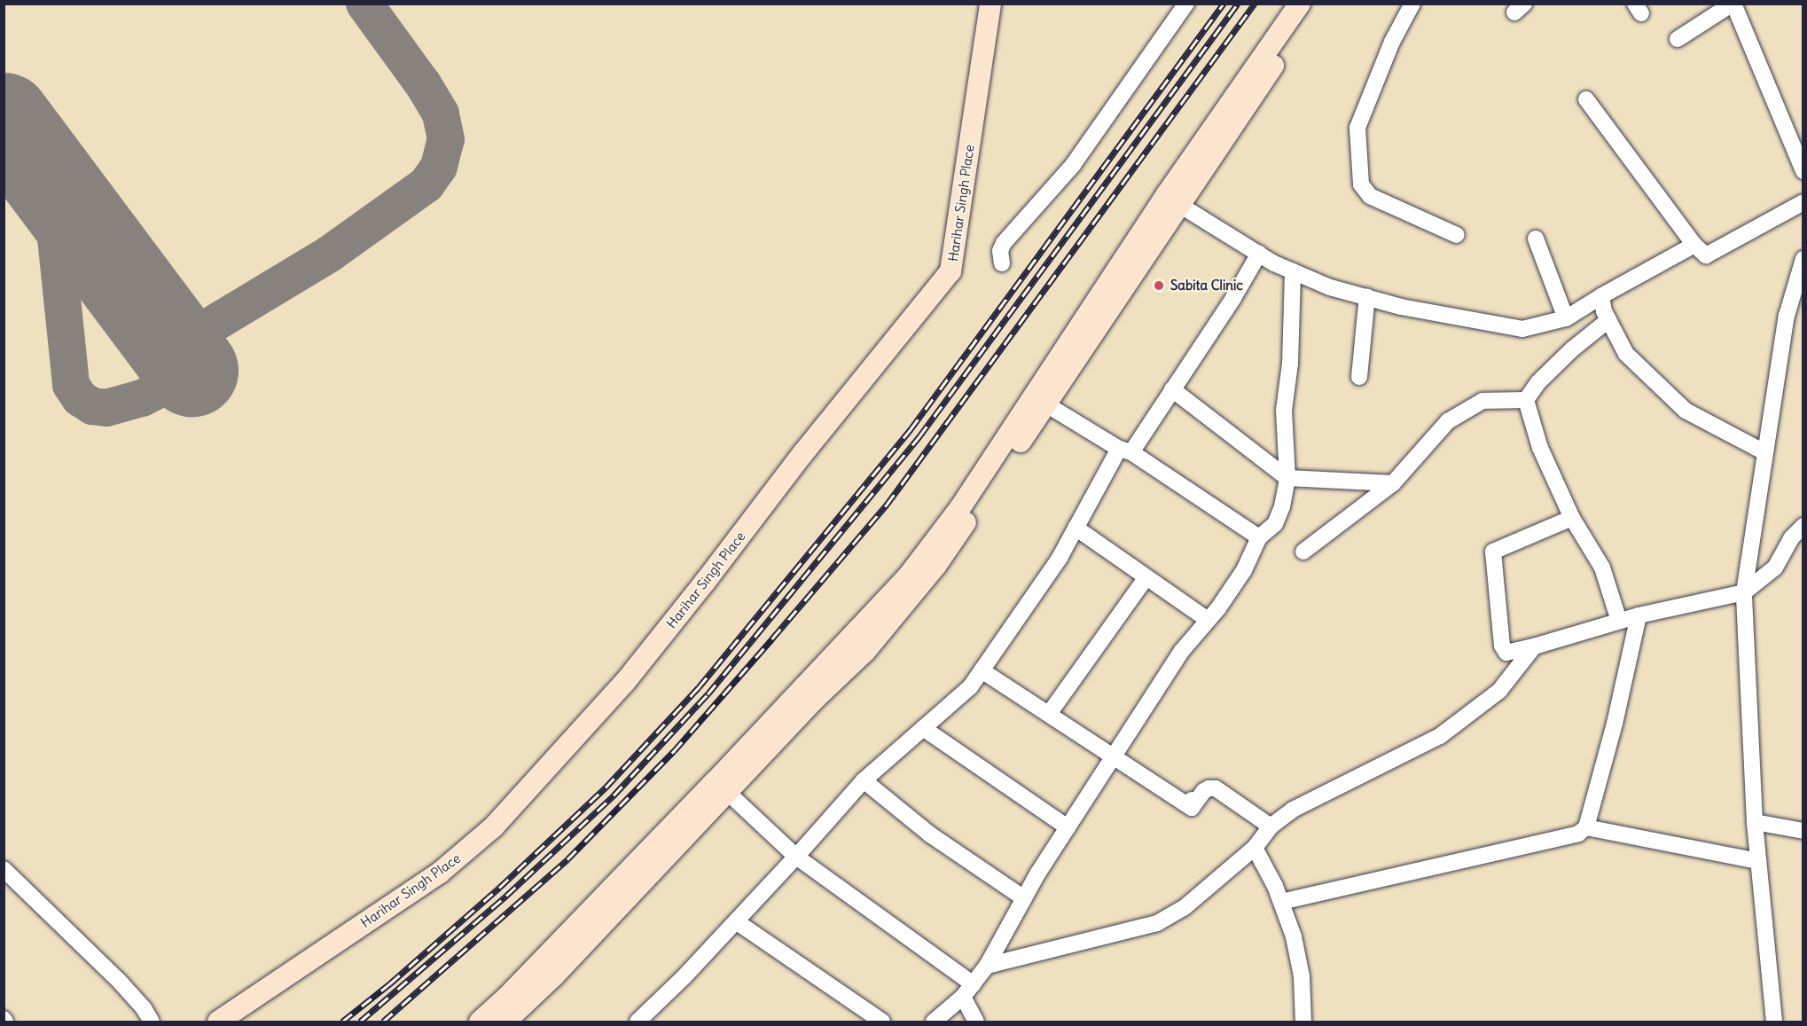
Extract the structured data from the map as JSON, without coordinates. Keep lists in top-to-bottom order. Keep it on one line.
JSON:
{"streets":{"street":["Harihar Singh Place"]},"places":["Sabita Clinic"]}
